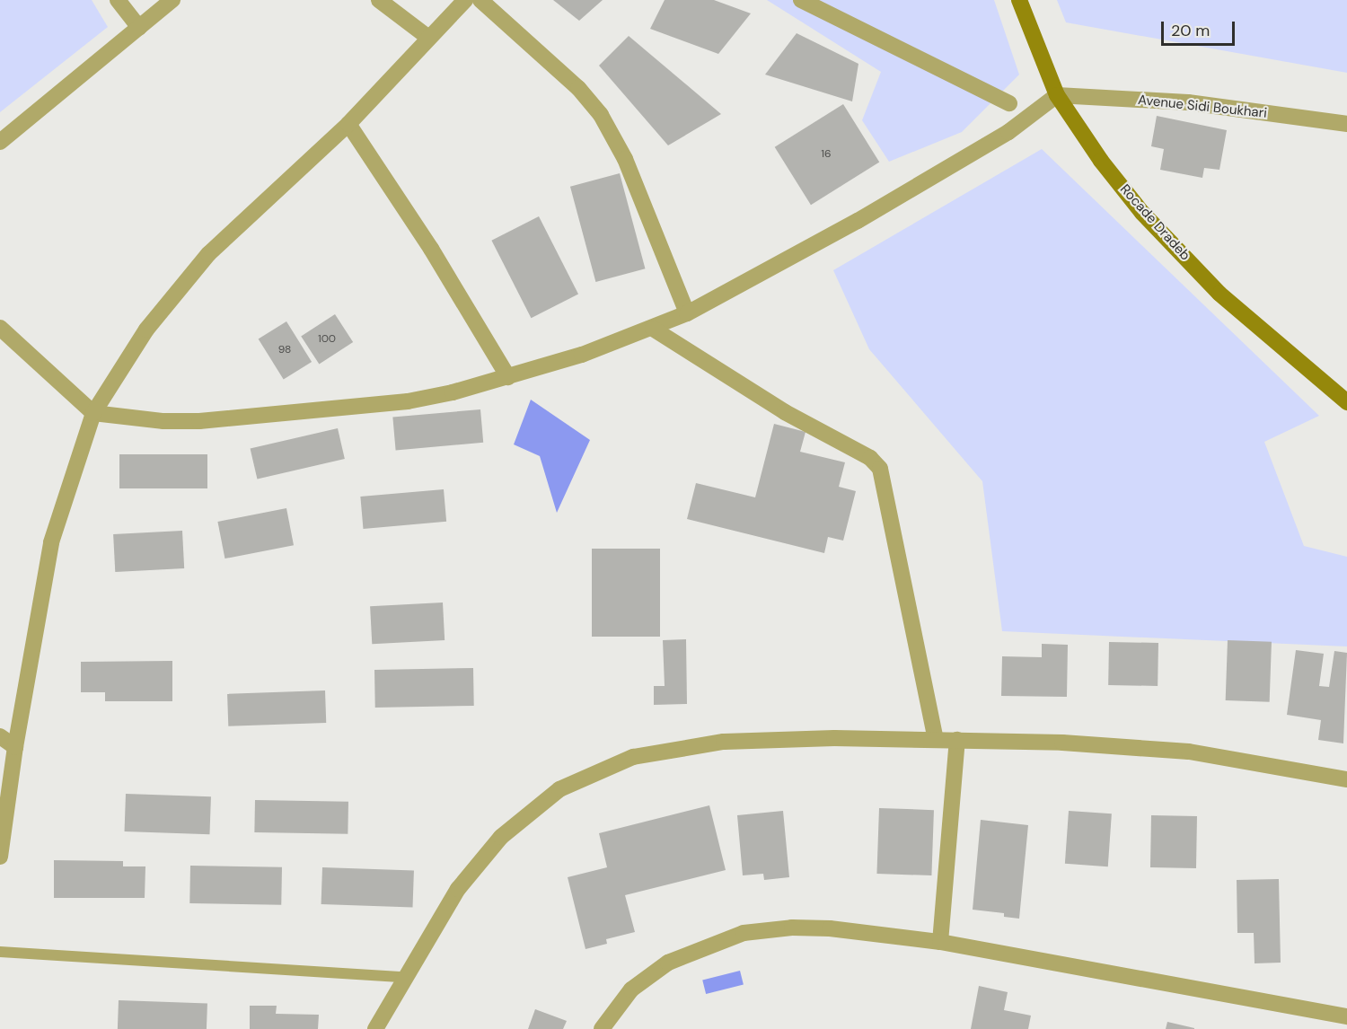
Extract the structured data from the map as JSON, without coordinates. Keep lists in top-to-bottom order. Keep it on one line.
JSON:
{"streets":{"street":["Avenue Sidi Boukhari","Rocade Dradeb"]},"crossings":[["Avenue Sidi Boukhari","Rocade Dradeb"]],"house_numbers":["16","100","98"],"scale_bar":"20 m"}
